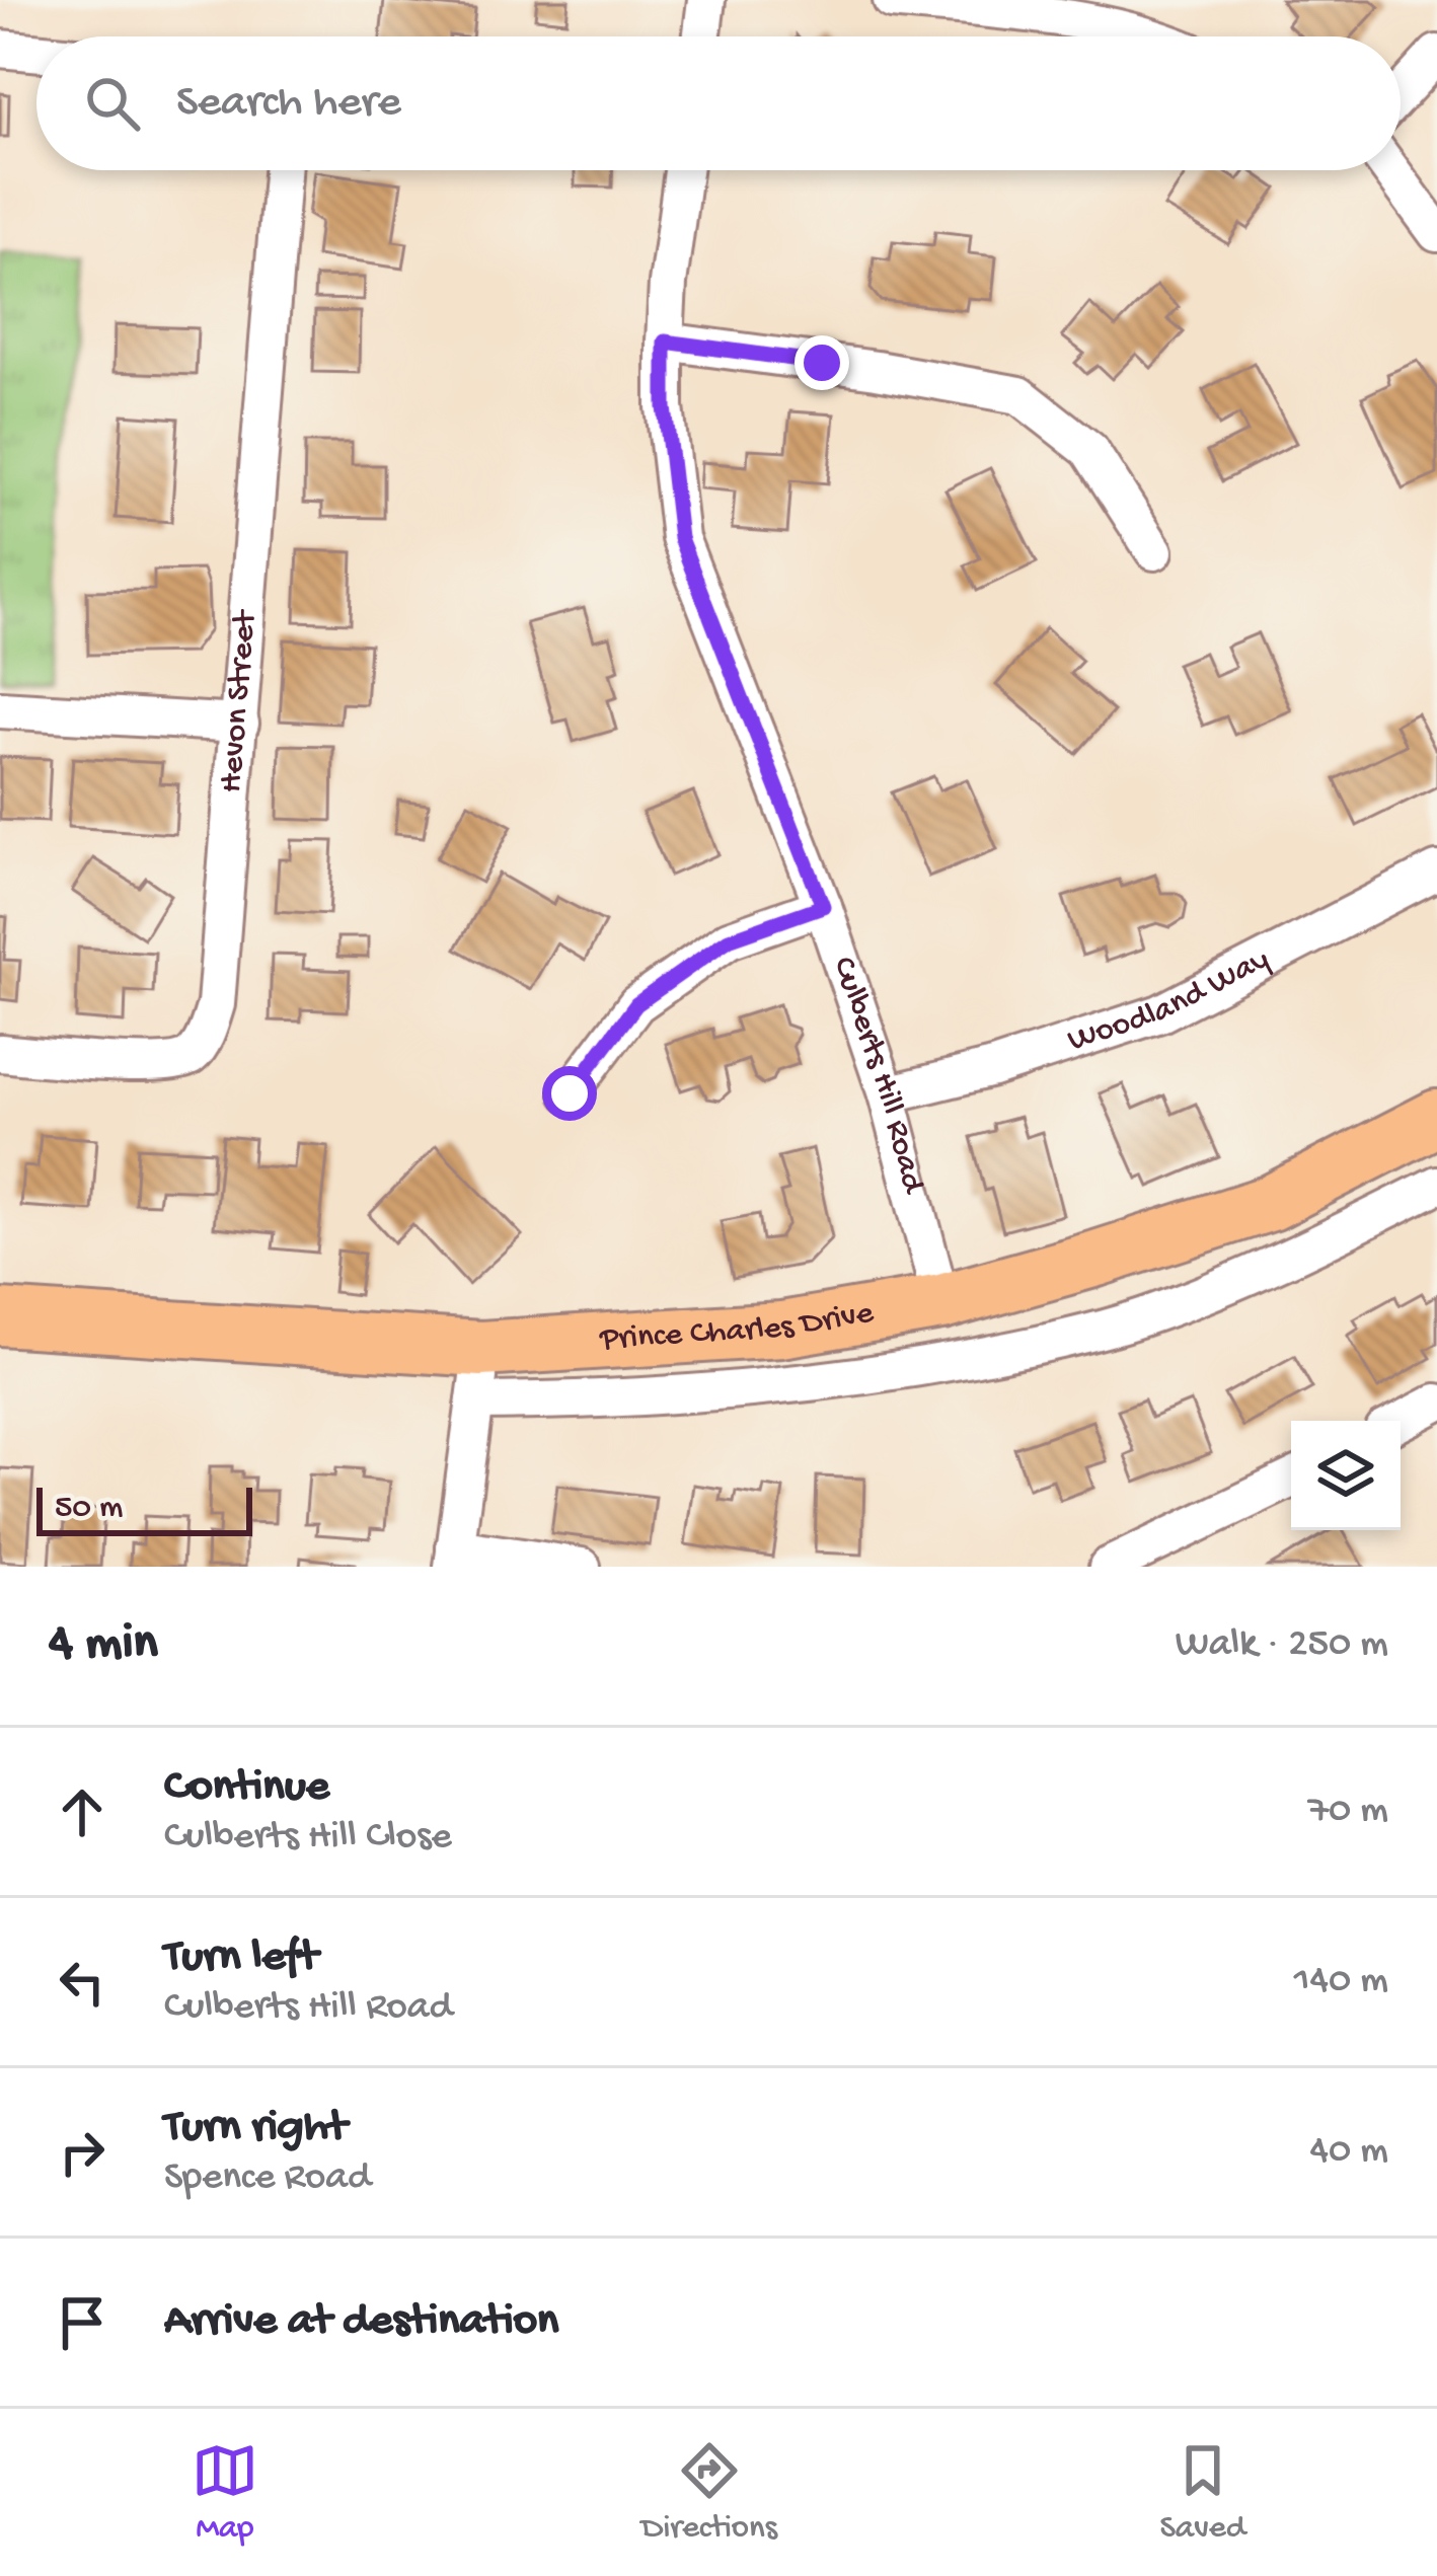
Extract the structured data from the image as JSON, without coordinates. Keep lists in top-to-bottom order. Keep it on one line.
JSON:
{"streets":{"highway":["Prince Charles Drive"],"street":["Hevon Street","Woodland Way","Culberts Hill Road"]},"crossings":[["Woodland Way","Culberts Hill Road"],["Culberts Hill Road","Prince Charles Drive"]],"scale_bar":"50 m","page":{"search":"Search here","scale":"50 m","heading":["4 min","Walk · 250 m"],"list":[["Continue","Culberts Hill Close","70 m"],["Turn left","Culberts Hill Road","140 m"],["Turn right","Spence Road","40 m"],"Arrive at destination"],"nav":["Map","Directions","Saved"]}}
